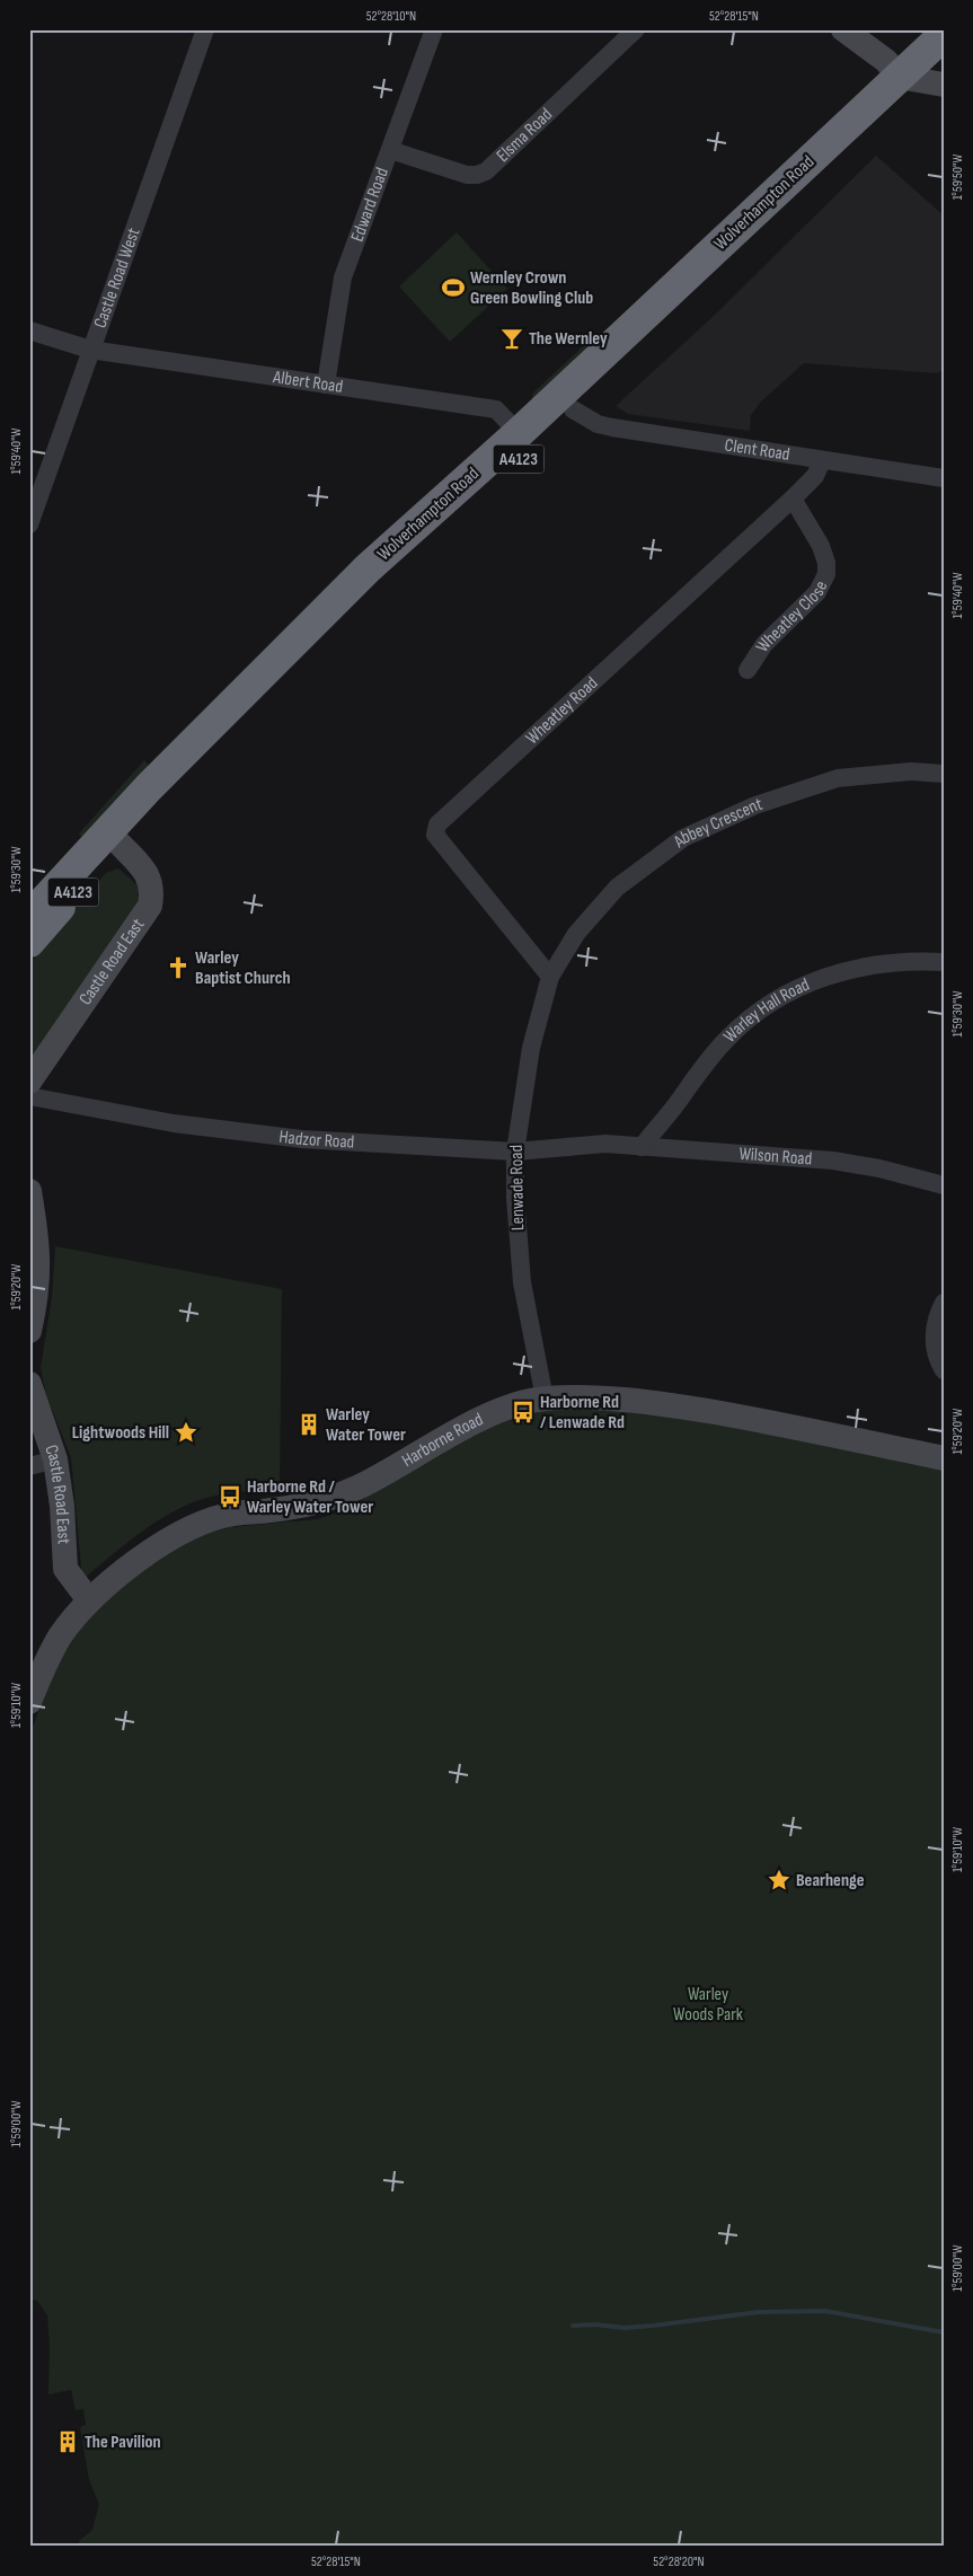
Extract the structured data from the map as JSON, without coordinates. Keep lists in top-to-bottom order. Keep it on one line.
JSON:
{"streets":{"highway":["Wolverhampton Road","A4123"],"street":["Elsma Road","Edward Road","Castle Road West","Albert Road","Clent Road","Wheatley Close","Wheatley Road","Abbey Crescent","Castle Road East","Warley Hall Road","Hadzor Road","Wilson Road","Lenwade Road","Harborne Road"]},"crossings":[["Elsma Road","Edward Road"],["Wolverhampton Road","Albert Road"],["Wolverhampton Road","Clent Road"],["Wolverhampton Road","Castle Road East"],["Edward Road","Albert Road"],["Castle Road West","Albert Road"],["Clent Road","Wheatley Road"],["Wheatley Close","Wheatley Road"],["Wheatley Road","Abbey Crescent"],["Wheatley Road","Lenwade Road"],["Abbey Crescent","Lenwade Road"],["Castle Road East","Harborne Road"],["Warley Hall Road","Wilson Road"],["Hadzor Road","Wilson Road"],["Hadzor Road","Lenwade Road"],["Lenwade Road","Harborne Road"]],"parks":["Warley Woods Park"],"places":{"sports":["Wernley Crown Green Bowling Club"],"bar":["The Wernley"],"church":["Warley Baptist Church"],"bus stop":["Harborne Rd / Lenwade Rd","Harborne Rd / Warley Water Tower"],"building":["Warley Water Tower","The Pavilion"],"place":["Lightwoods Hill","Bearhenge"]},"coordinates":["52°28'10\"N","52°28'15\"N","1°59'50\"W","1°59'40\"W","1°59'30\"W","1°59'20\"W","1°59'10\"W","1°59'00\"W","52°28'20\"N"]}
